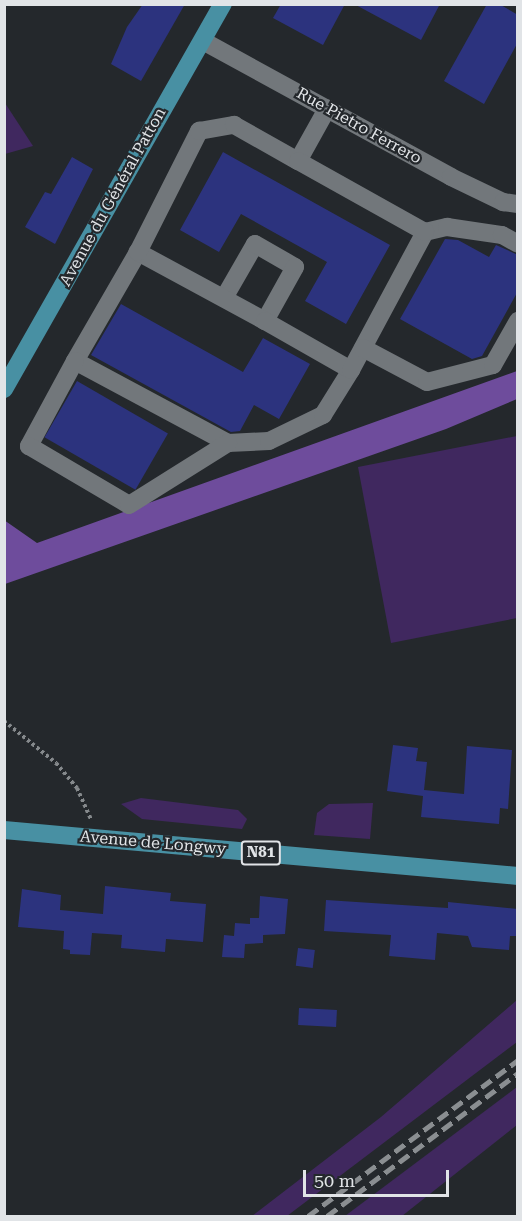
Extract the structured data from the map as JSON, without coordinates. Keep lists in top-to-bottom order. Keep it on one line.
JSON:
{"streets":{"main road":["Avenue du Général Patton","Avenue de Longwy","N81"],"street":["Rue Pietro Ferrero"]},"crossings":[["Rue Pietro Ferrero","Avenue du Général Patton"]],"scale_bar":"50 m"}
